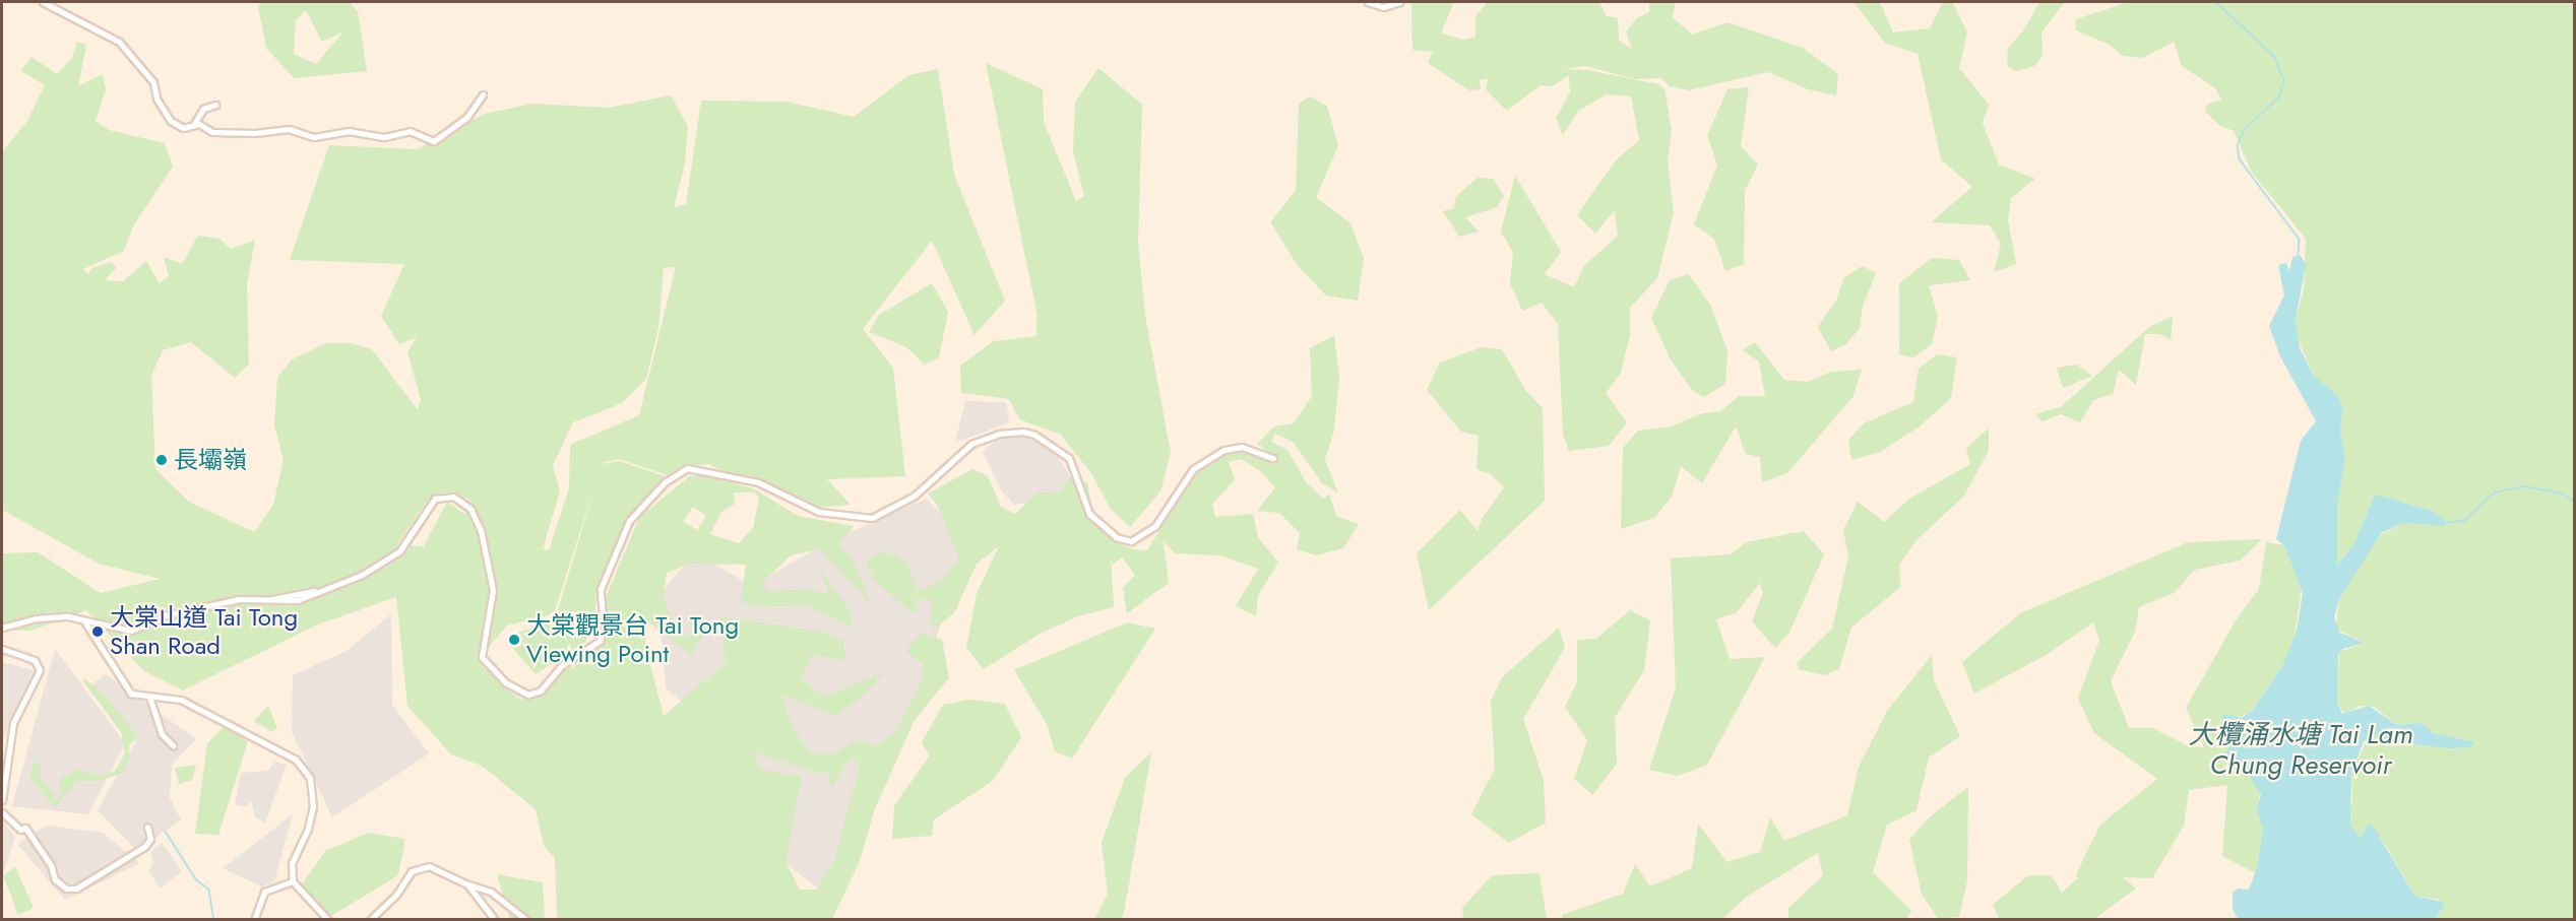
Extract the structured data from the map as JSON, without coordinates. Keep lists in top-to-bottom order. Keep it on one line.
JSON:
{"water":["大欖涌水塘 Tai Lam Chung Reservoir"],"places":["長壩嶺","大棠山道 Tai Tong Shan Road","大棠觀景台 Tai Tong Viewing Point"]}
